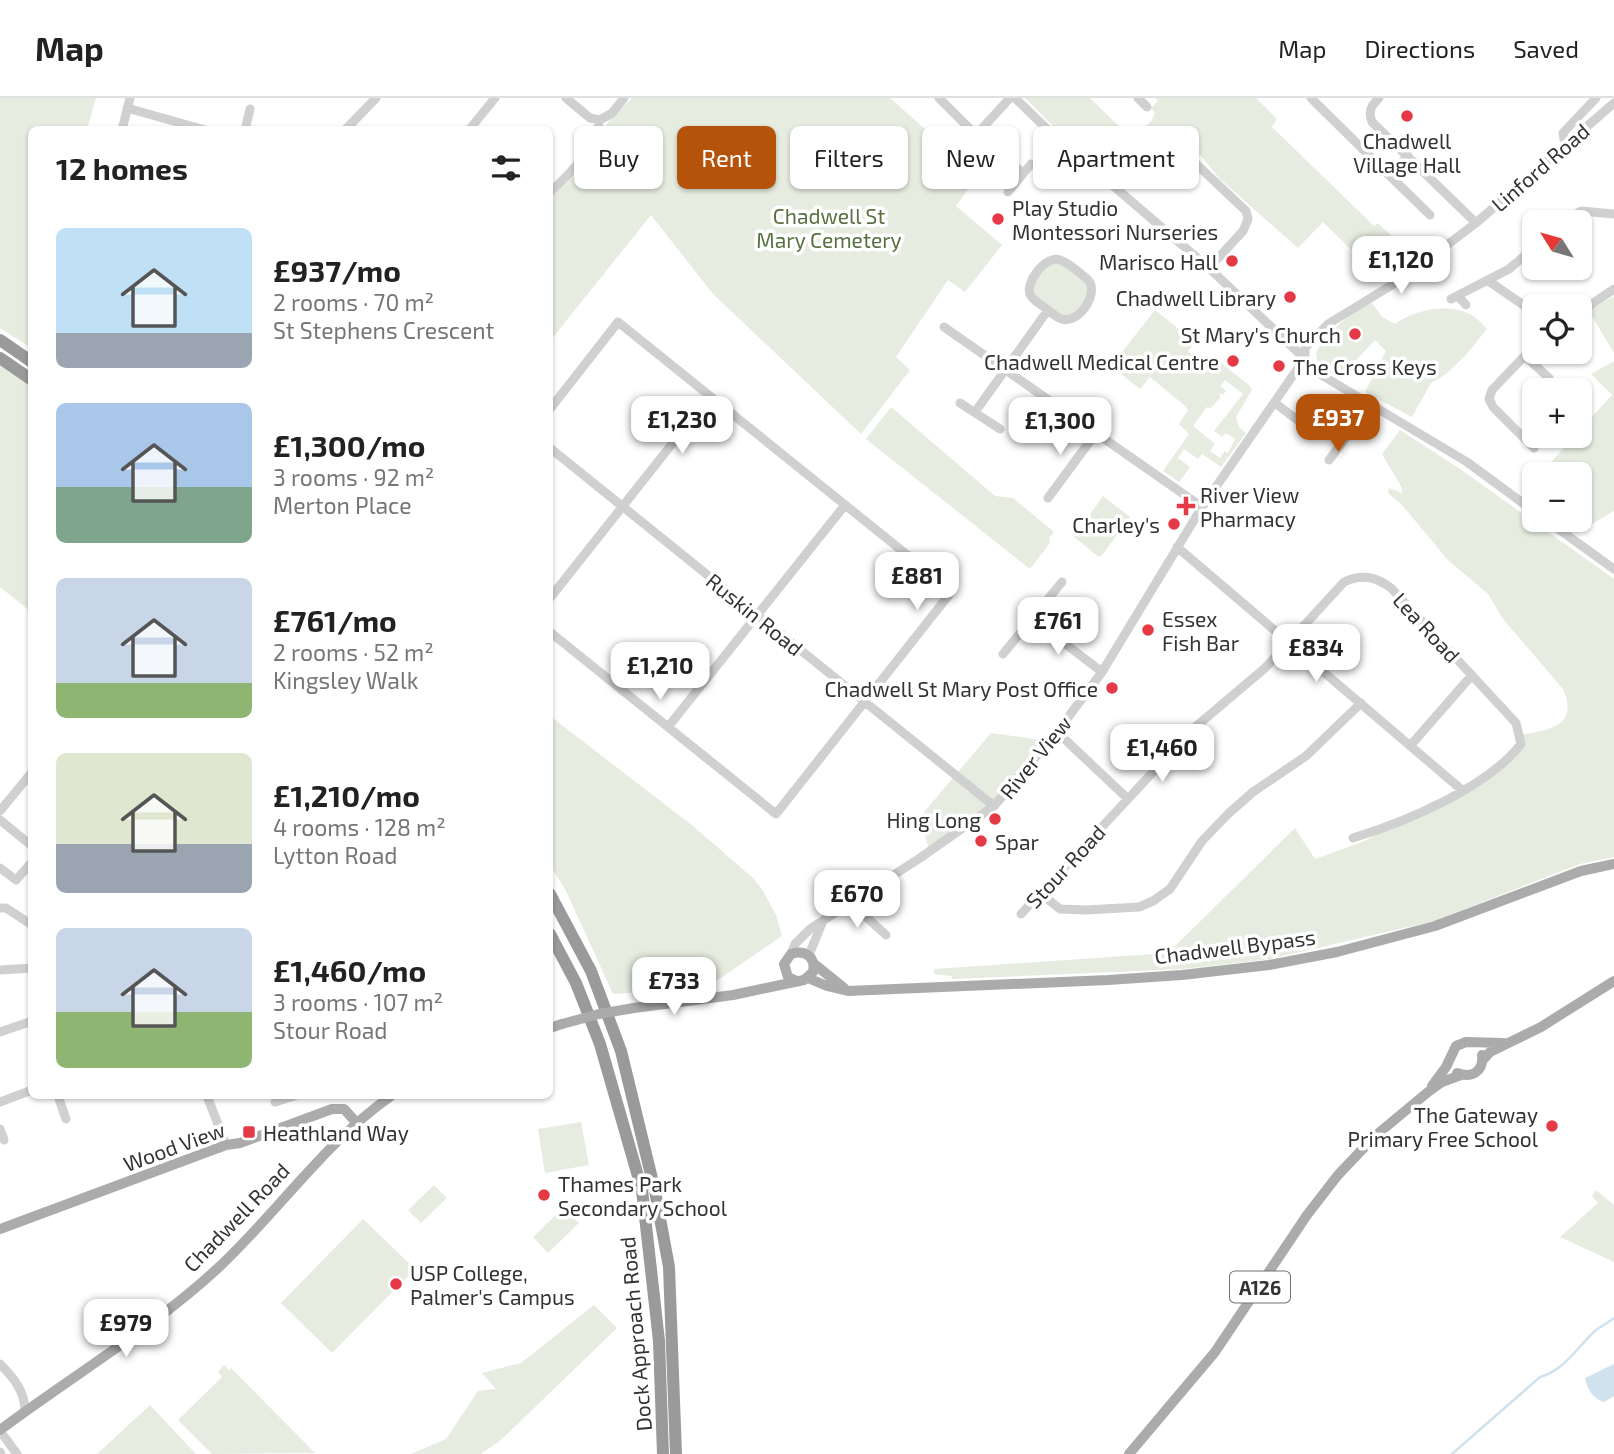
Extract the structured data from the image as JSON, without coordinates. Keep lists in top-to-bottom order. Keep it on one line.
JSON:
{"streets":{"highway":["Dock Approach Road"],"main road":["Chadwell Bypass","Wood View","Chadwell Road","A126"],"street":["Linford Road","Ruskin Road","Lea Road","River View","Stour Road"]},"crossings":[["Linford Road","River View"],["Ruskin Road","River View"],["Lea Road","Stour Road"],["River View","Chadwell Bypass"],["Wood View","Chadwell Road"]],"parks":["Chadwell St Mary Cemetery"],"places":{"other":["Chadwell Village Hall","Play Studio Montessori Nurseries","Marisco Hall","Chadwell Library","St Mary's Church","Chadwell Medical Centre","The Cross Keys","Charley's","Essex Fish Bar","Chadwell St Mary Post Office","Hing Long","Spar","The Gateway Primary Free School","Thames Park Secondary School","USP College, Palmer's Campus"],"health":["River View Pharmacy"],"transit":["Heathland Way"]},"north":"top left","page":{"header":"Map","nav":["Map","Directions","Saved"],"chip":["Buy","Rent","Filters","New","Apartment"],"heading":"12 homes","map_buttons":["+","−"],"list":[{"name":"£937/mo","note":"2 rooms · 70 m² · St Stephens Crescent"},{"name":"£1,300/mo","note":"3 rooms · 92 m² · Merton Place"},{"name":"£761/mo","note":"2 rooms · 52 m² · Kingsley Walk"},{"name":"£1,210/mo","note":"4 rooms · 128 m² · Lytton Road"},{"name":"£1,460/mo","note":"3 rooms · 107 m² · Stour Road"}],"price":["£1,120","£937","£1,230","£1,300","£881","£761","£834","£1,210","£1,460","£670","£733","£979"]}}
